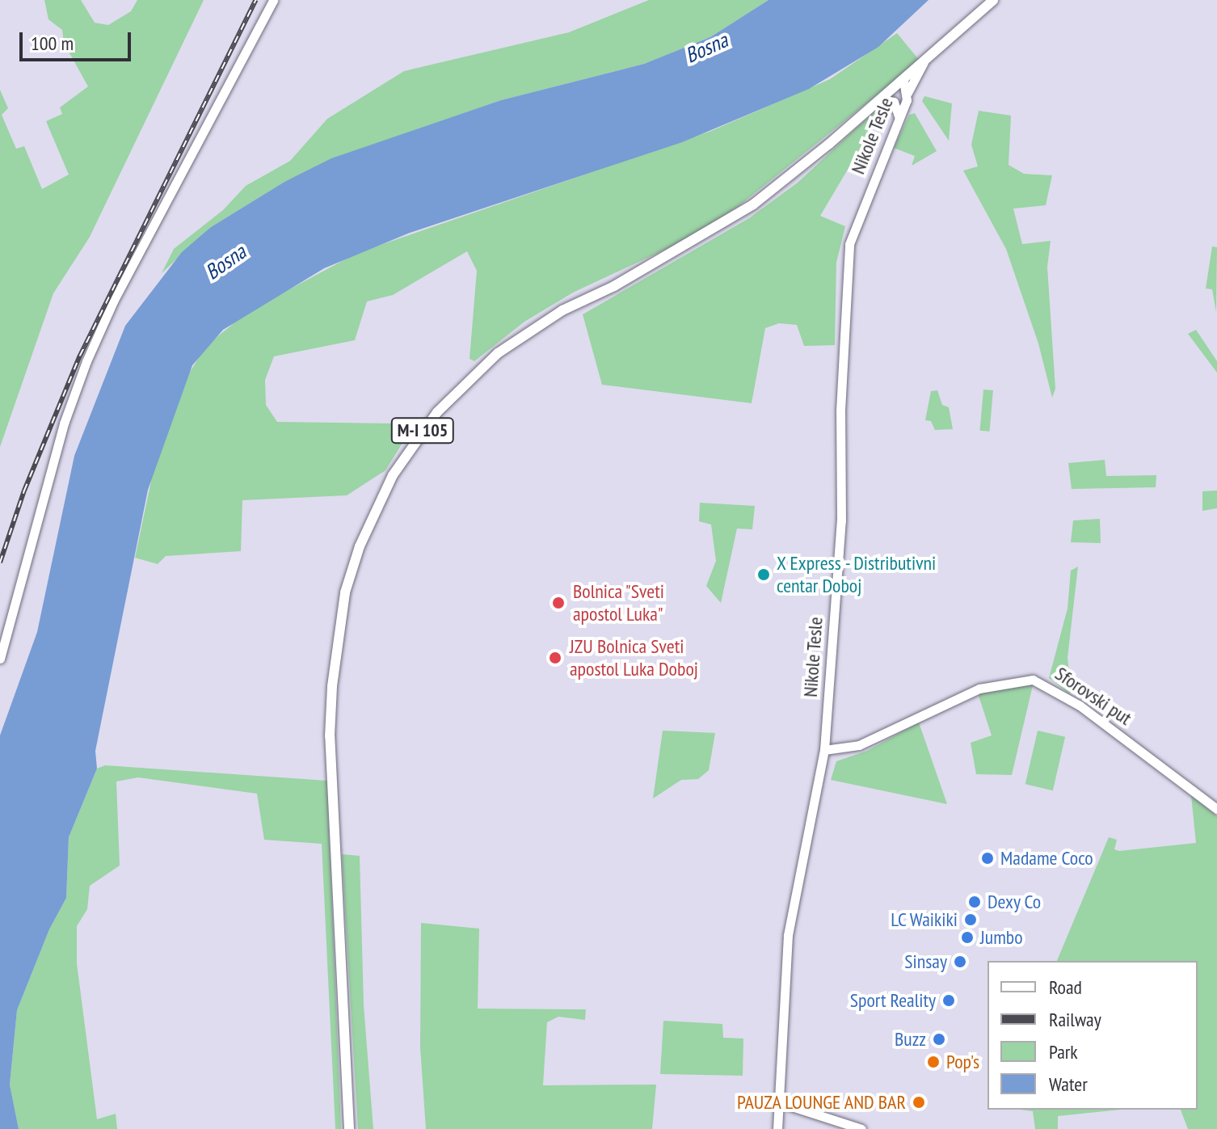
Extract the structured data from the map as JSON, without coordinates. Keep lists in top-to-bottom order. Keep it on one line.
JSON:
{"streets":{"main road":["M-I 105"],"street":["Nikole Tesle","Sforovski put"]},"crossings":[["Nikole Tesle","M-I 105"],["Nikole Tesle","Sforovski put"]],"water":["Bosna"],"places":["X Express - Distributivni centar Doboj","Bolnica \"Sveti apostol Luka\"","JZU Bolnica Sveti apostol Luka Doboj","Madame Coco","Dexy Co","LC Waikiki","Jumbo","Sinsay","Sport Reality","Buzz","Pop's","PAUZA LOUNGE AND BAR"],"legend":["Road","Railway","Park","Water"],"scale_bar":"100 m"}
